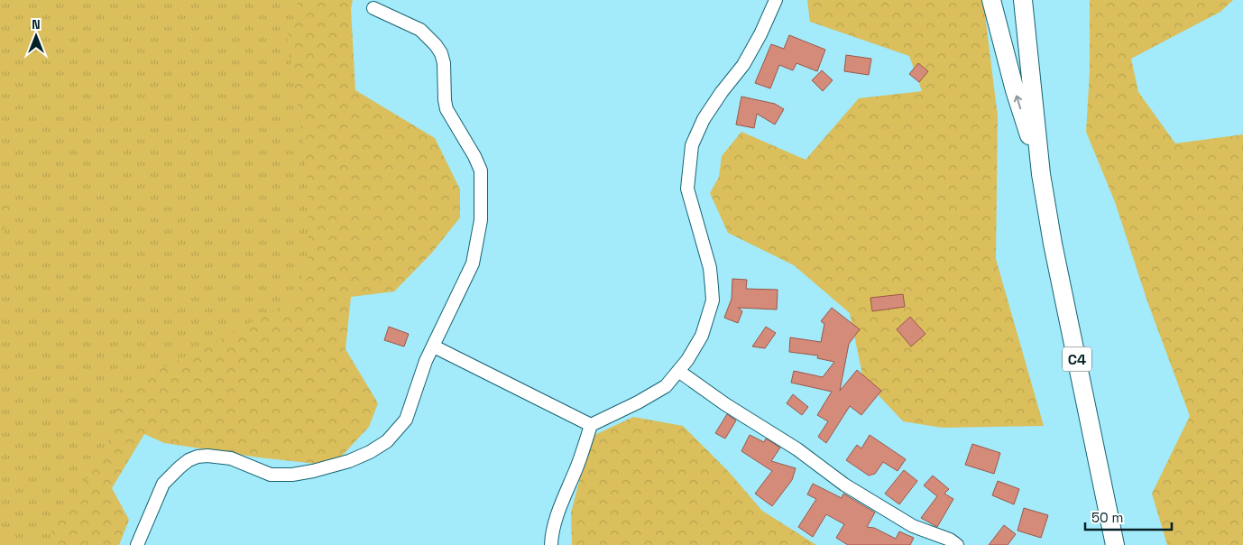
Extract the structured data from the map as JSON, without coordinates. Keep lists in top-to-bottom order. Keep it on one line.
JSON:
{"streets":{"highway":["C4"]},"scale_bar":"50 m","north":"top"}
